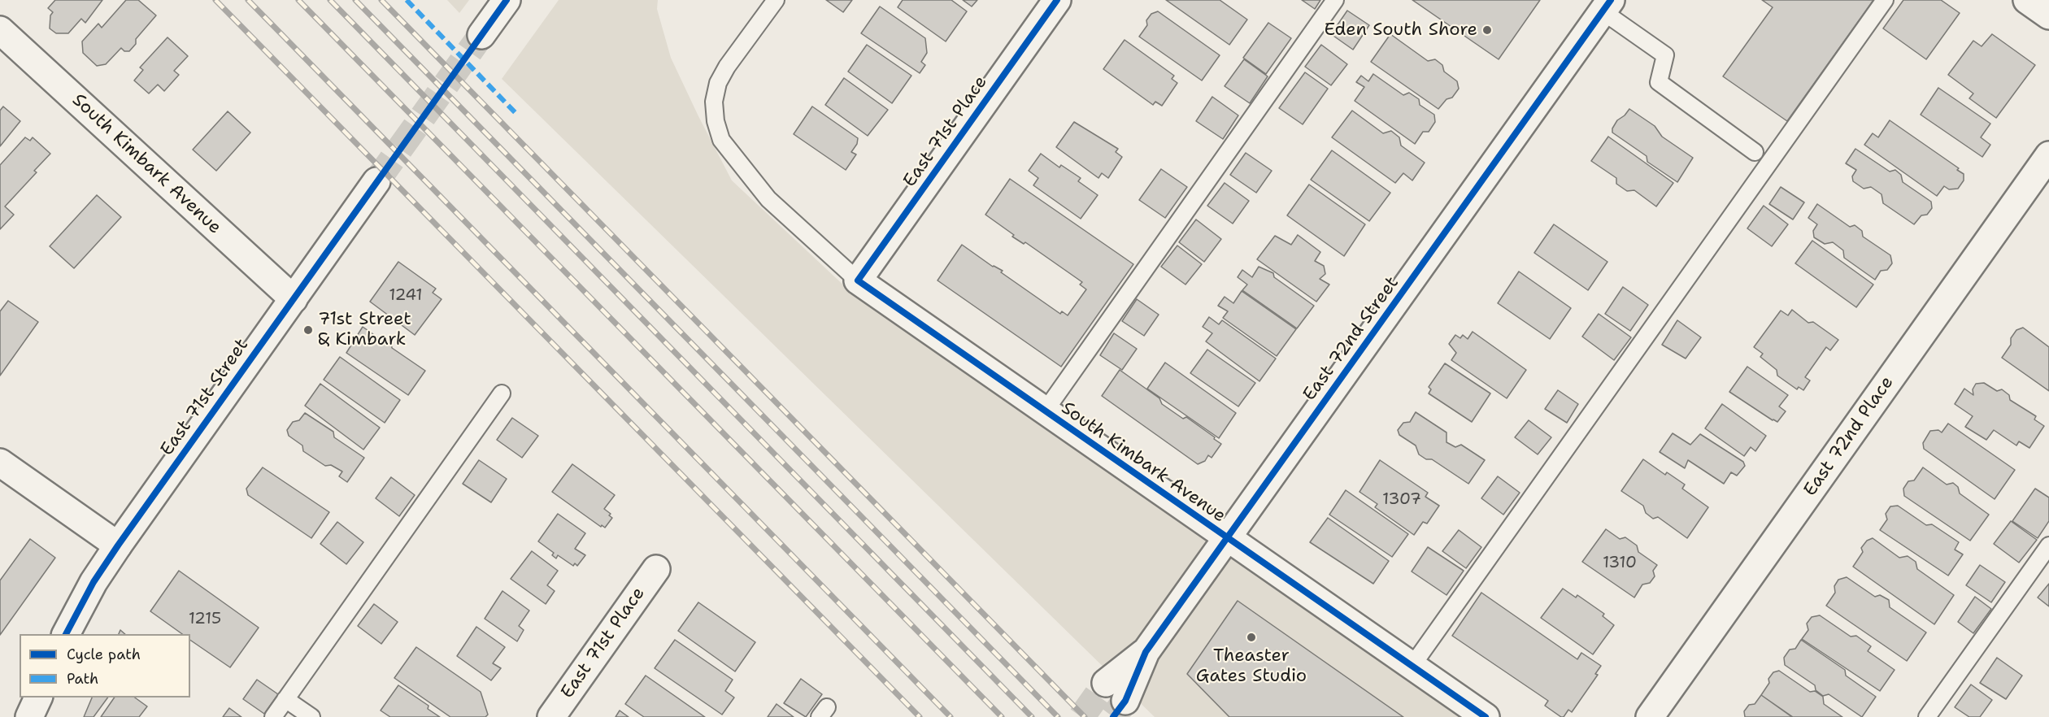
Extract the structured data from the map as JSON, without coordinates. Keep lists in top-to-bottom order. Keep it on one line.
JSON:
{"streets":{"street":["East 71st Place","South Kimbark Avenue","East 72nd Street","East 71st Street","East 72nd Place"]},"crossings":[["East 71st Place","South Kimbark Avenue"],["South Kimbark Avenue","East 72nd Street"],["South Kimbark Avenue","East 71st Street"]],"places":["Eden South Shore","71st Street & Kimbark","Theaster Gates Studio"],"house_numbers":["1241","1307","1310","1215"],"legend":["Cycle path","Path"]}
